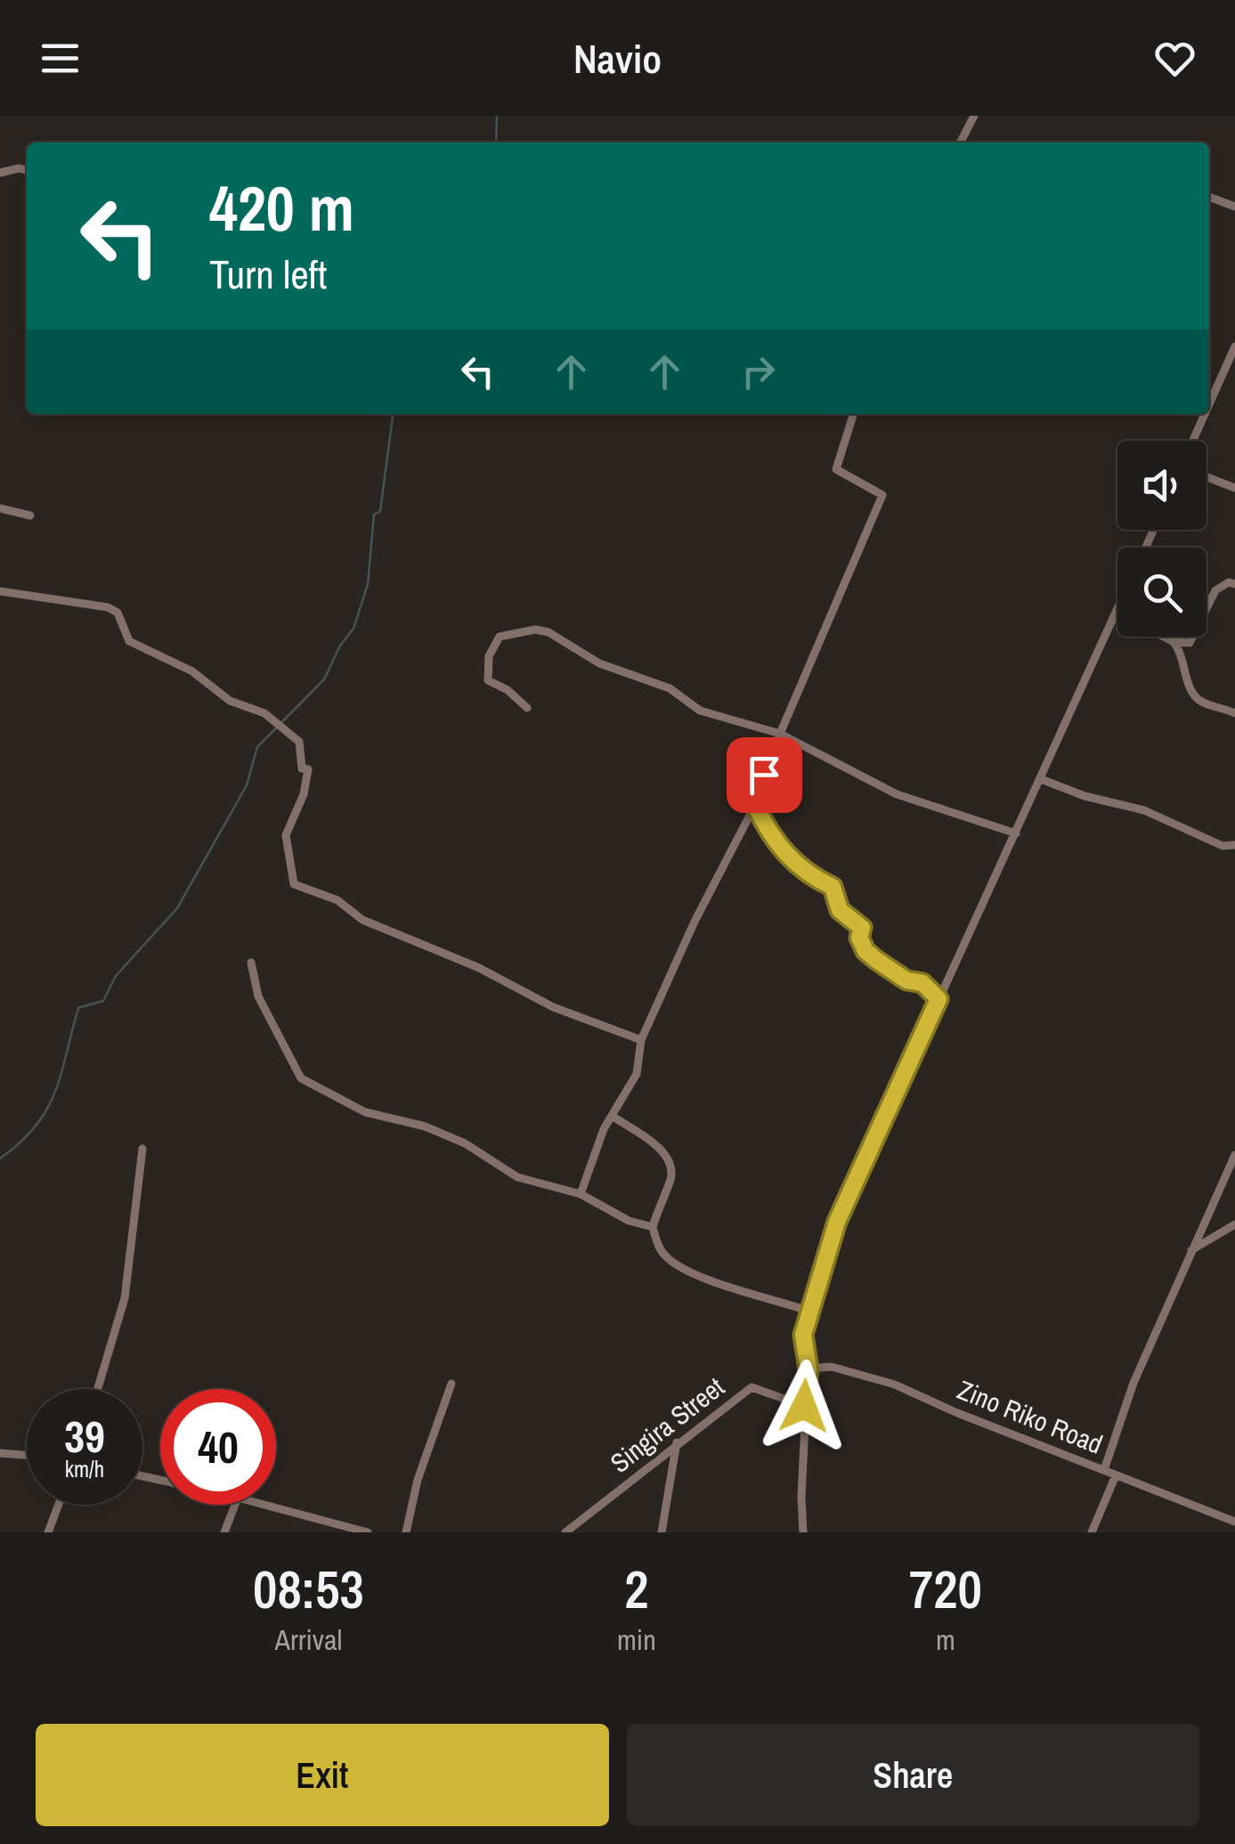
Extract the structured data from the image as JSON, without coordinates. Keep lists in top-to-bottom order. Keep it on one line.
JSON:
{"streets":{"street":["Zino Riko Road","Singira Street"]},"page":{"header":"Navio","turn":["420 m","Turn left"],"speed":"39 km/h","limit":"40","eta":["08:53","Arrival","2","min","720","m"],"buttons":["Exit","Share"]}}
